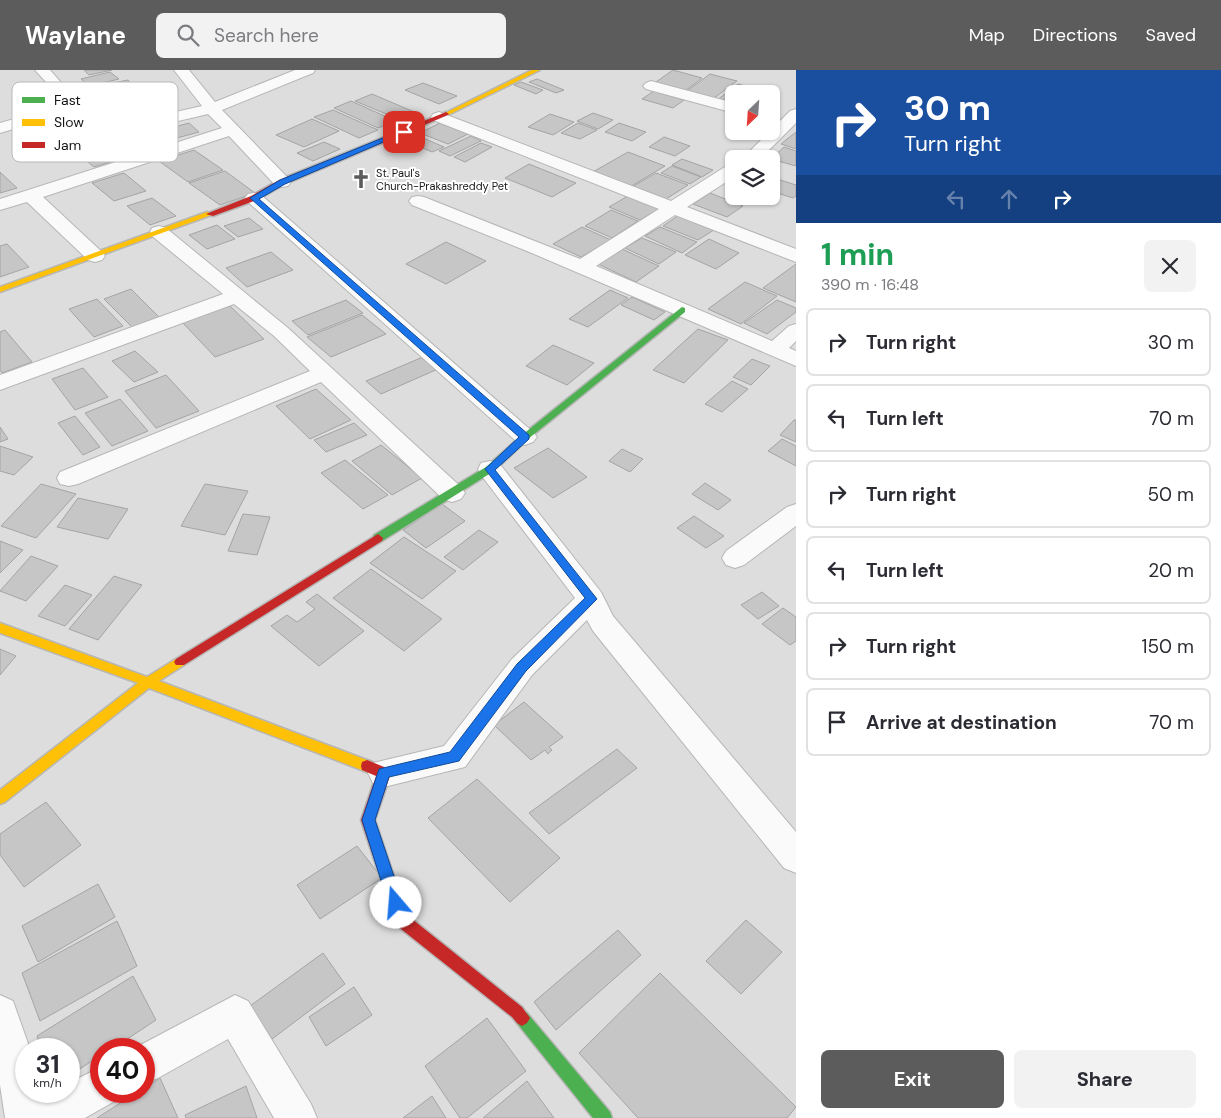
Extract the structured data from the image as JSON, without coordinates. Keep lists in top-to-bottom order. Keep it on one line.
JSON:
{"places":{"church":["St. Paul's Church-Prakashreddy Pet"]},"legend":["Fast","Slow","Jam"],"north":"bottom left","page":{"header":"Waylane","search":"Search here","nav":["Map","Directions","Saved"],"turn":["30 m","Turn right"],"heading":["1 min","390 m · 16:48"],"list":[{"name":"Turn right","value":"30 m"},{"name":"Turn left","value":"70 m"},{"name":"Turn right","value":"50 m"},{"name":"Turn left","value":"20 m"},{"name":"Turn right","value":"150 m"},{"name":"Arrive at destination","value":"70 m"}],"speed":"31 km/h","limit":"40","buttons":["Exit","Share"]}}
